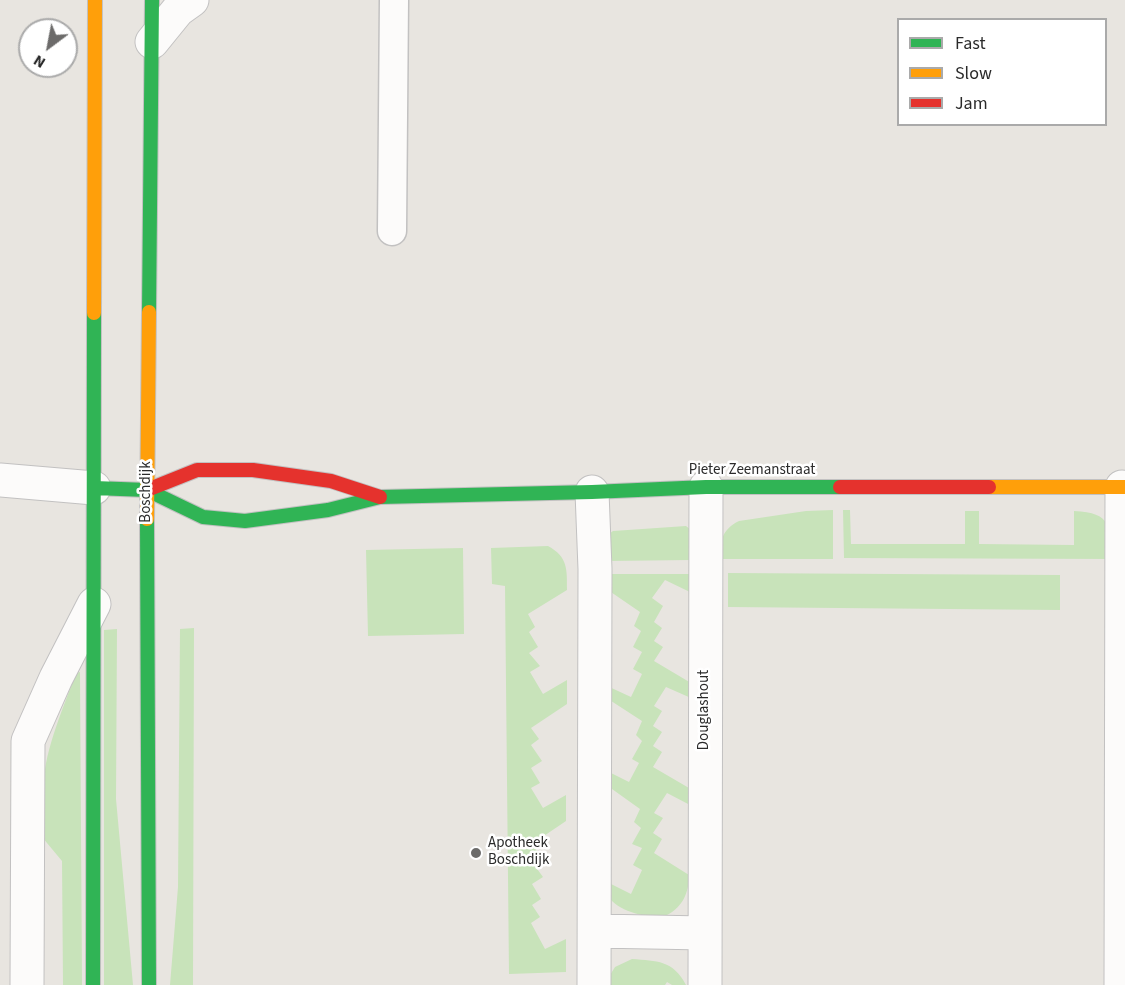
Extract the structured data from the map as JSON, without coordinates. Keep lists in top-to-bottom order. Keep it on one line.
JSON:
{"streets":{"main road":["Pieter Zeemanstraat","Boschdijk"],"street":["Douglashout"]},"crossings":[["Pieter Zeemanstraat","Boschdijk"],["Pieter Zeemanstraat","Douglashout"]],"places":["Apotheek Boschdijk"],"legend":["Fast","Slow","Jam"],"north":"bottom left"}
